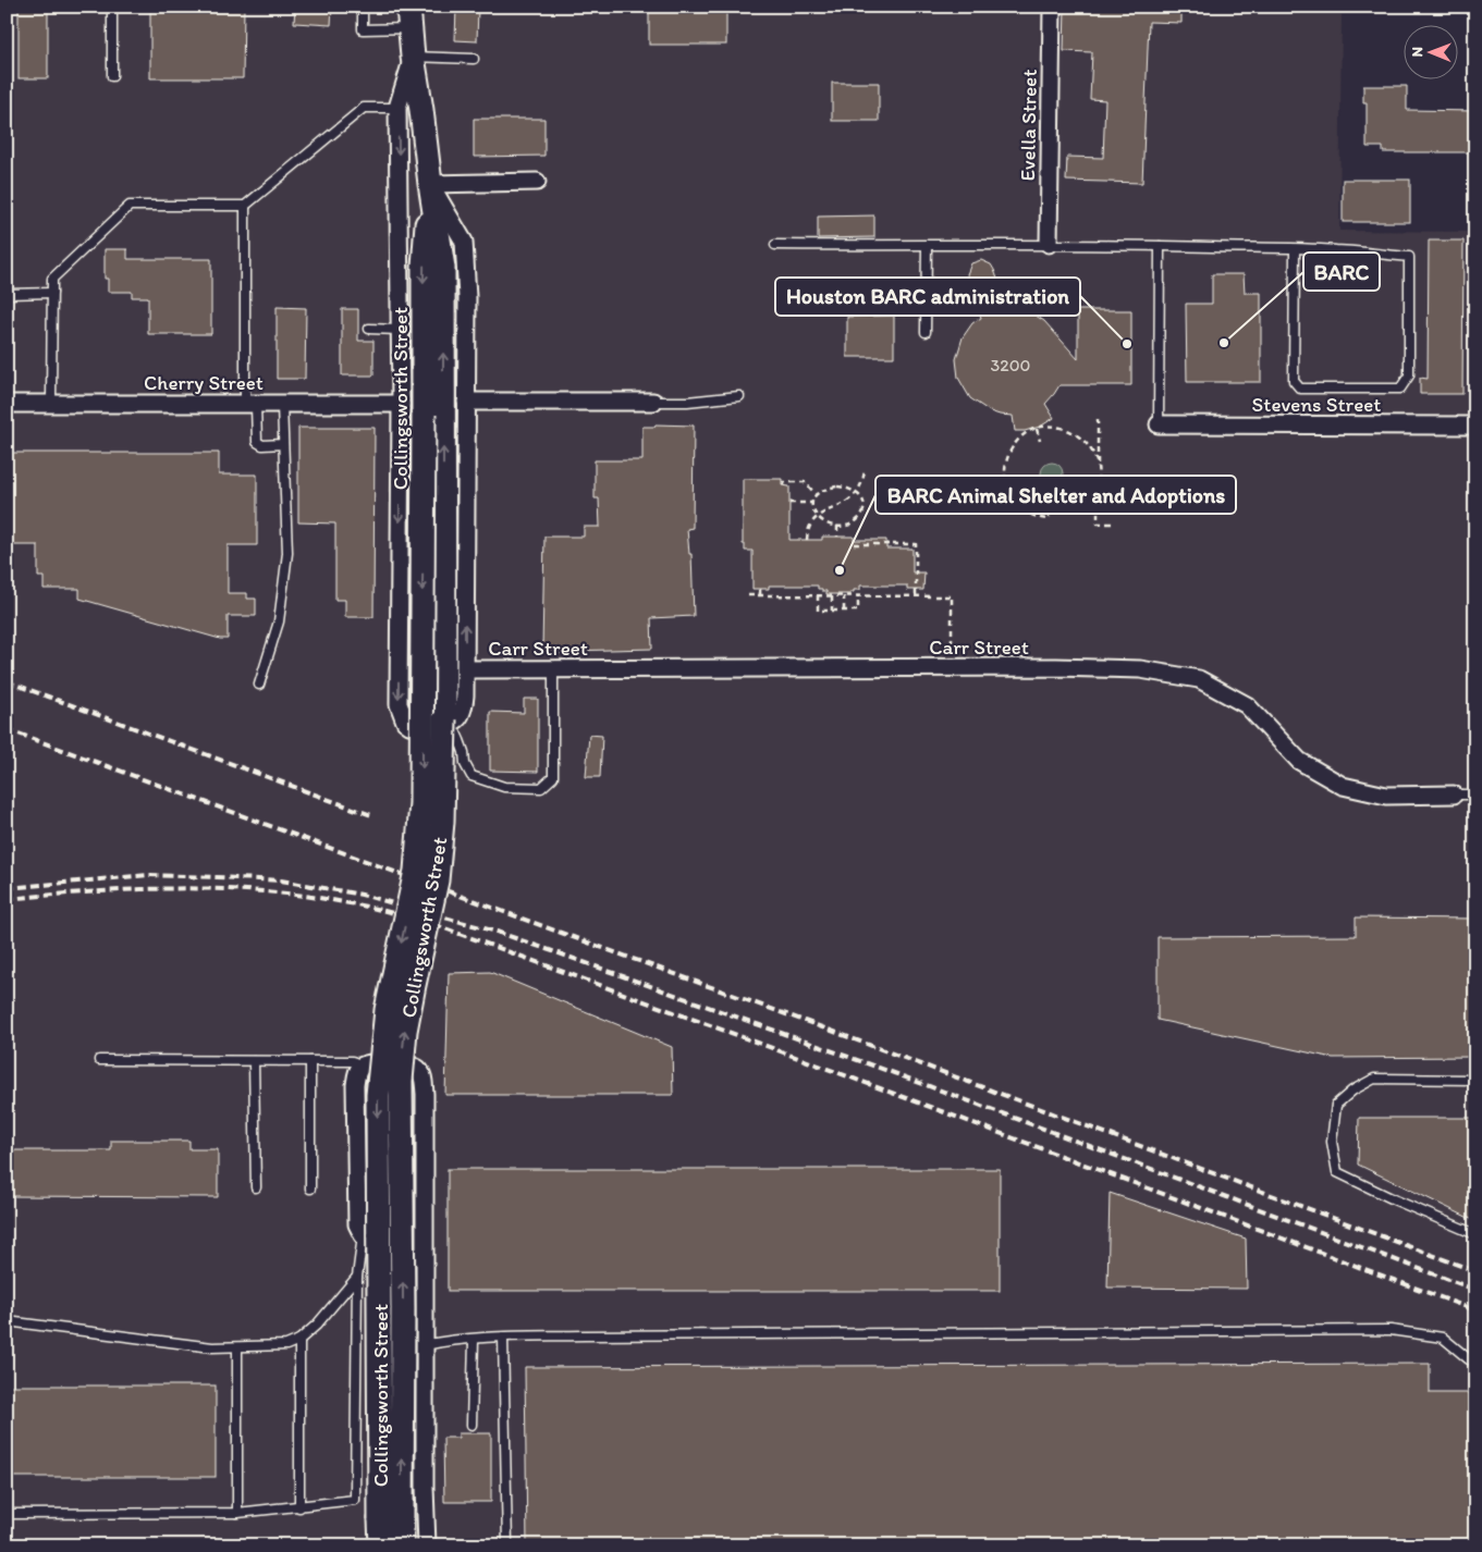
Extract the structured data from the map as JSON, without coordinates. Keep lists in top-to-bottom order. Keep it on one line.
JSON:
{"streets":{"main road":["Collingsworth Street"],"street":["Evella Street","Cherry Street","Stevens Street","Carr Street"]},"crossings":[["Cherry Street","Collingsworth Street"],["Collingsworth Street","Carr Street"]],"places":["BARC","Houston BARC administration","BARC Animal Shelter and Adoptions"],"house_numbers":["3200"],"north":"left"}
